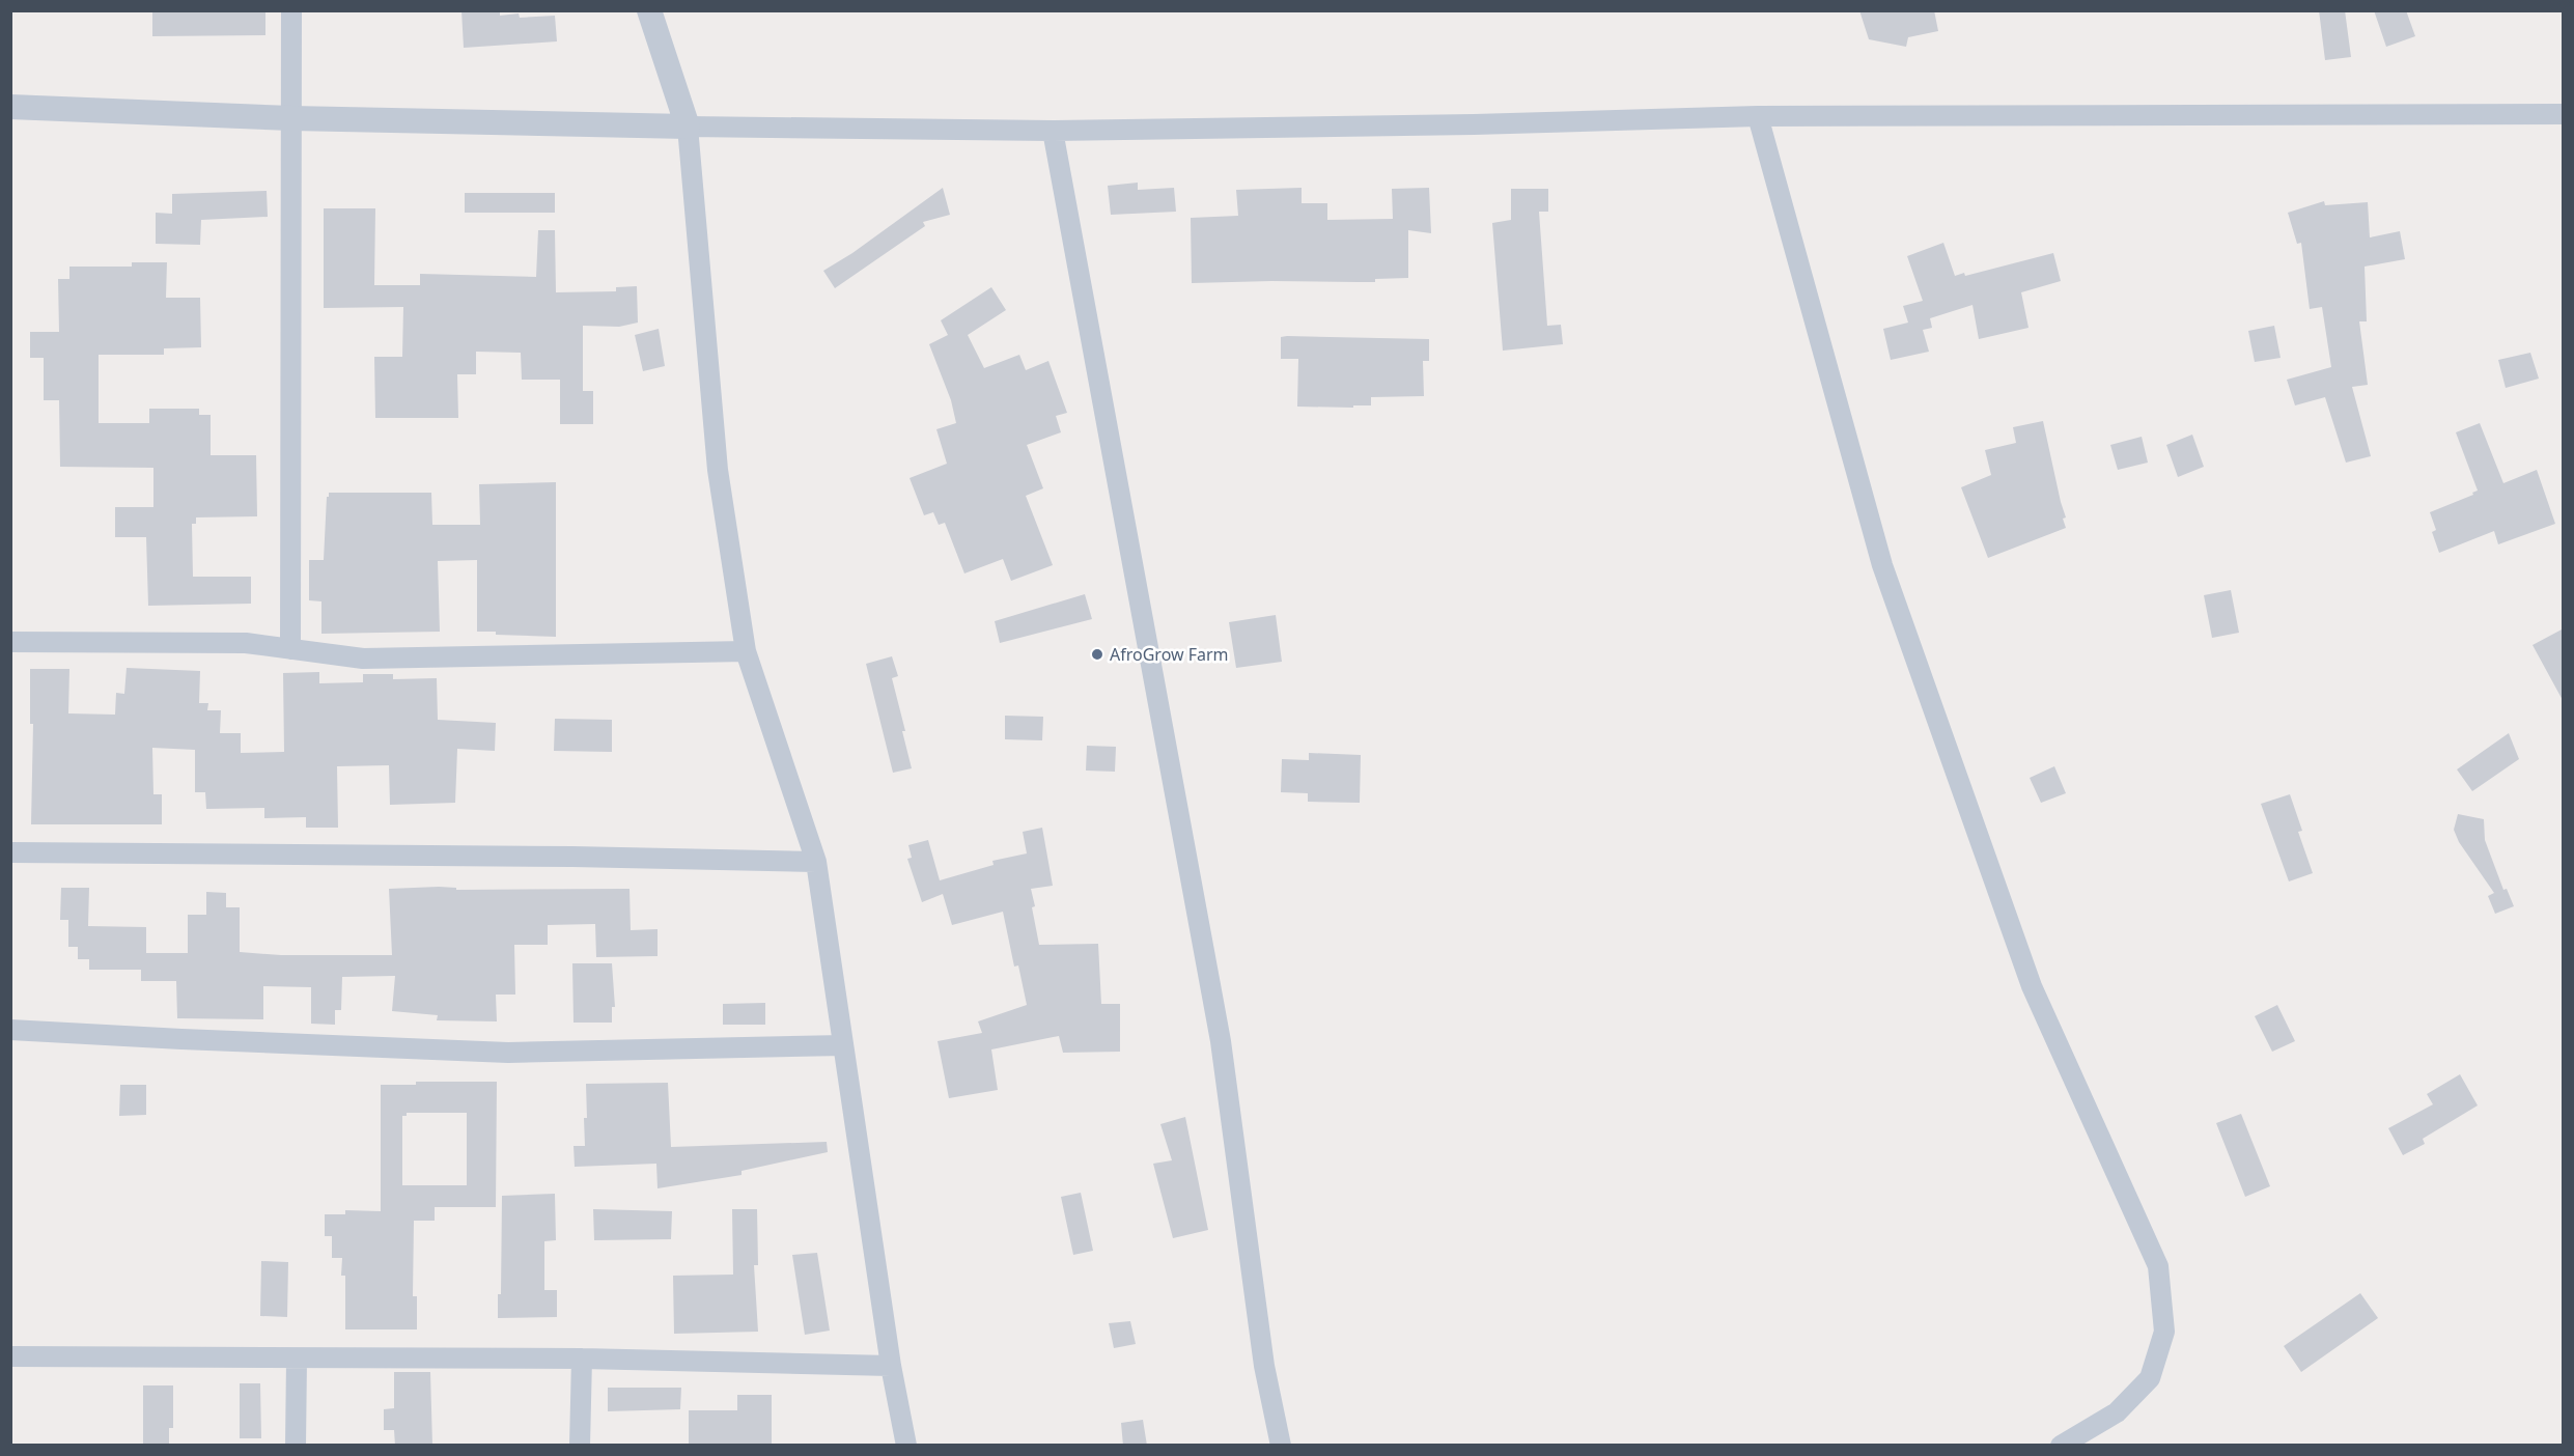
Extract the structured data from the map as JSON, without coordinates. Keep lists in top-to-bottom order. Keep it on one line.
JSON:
{"places":["AfroGrow Farm"]}
